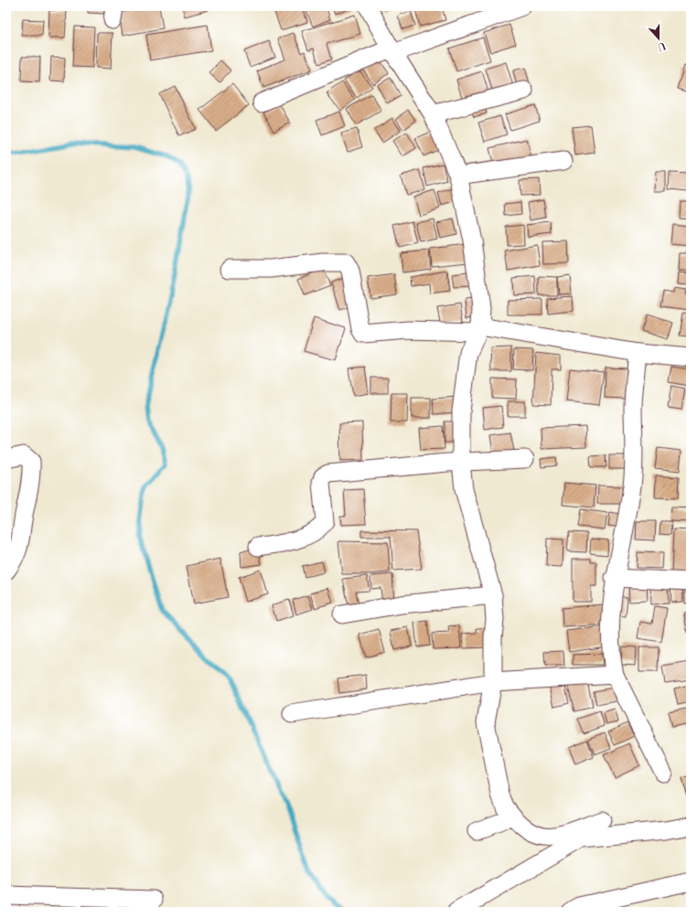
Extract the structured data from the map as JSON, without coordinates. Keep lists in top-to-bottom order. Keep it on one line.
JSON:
{"north":"bottom"}
